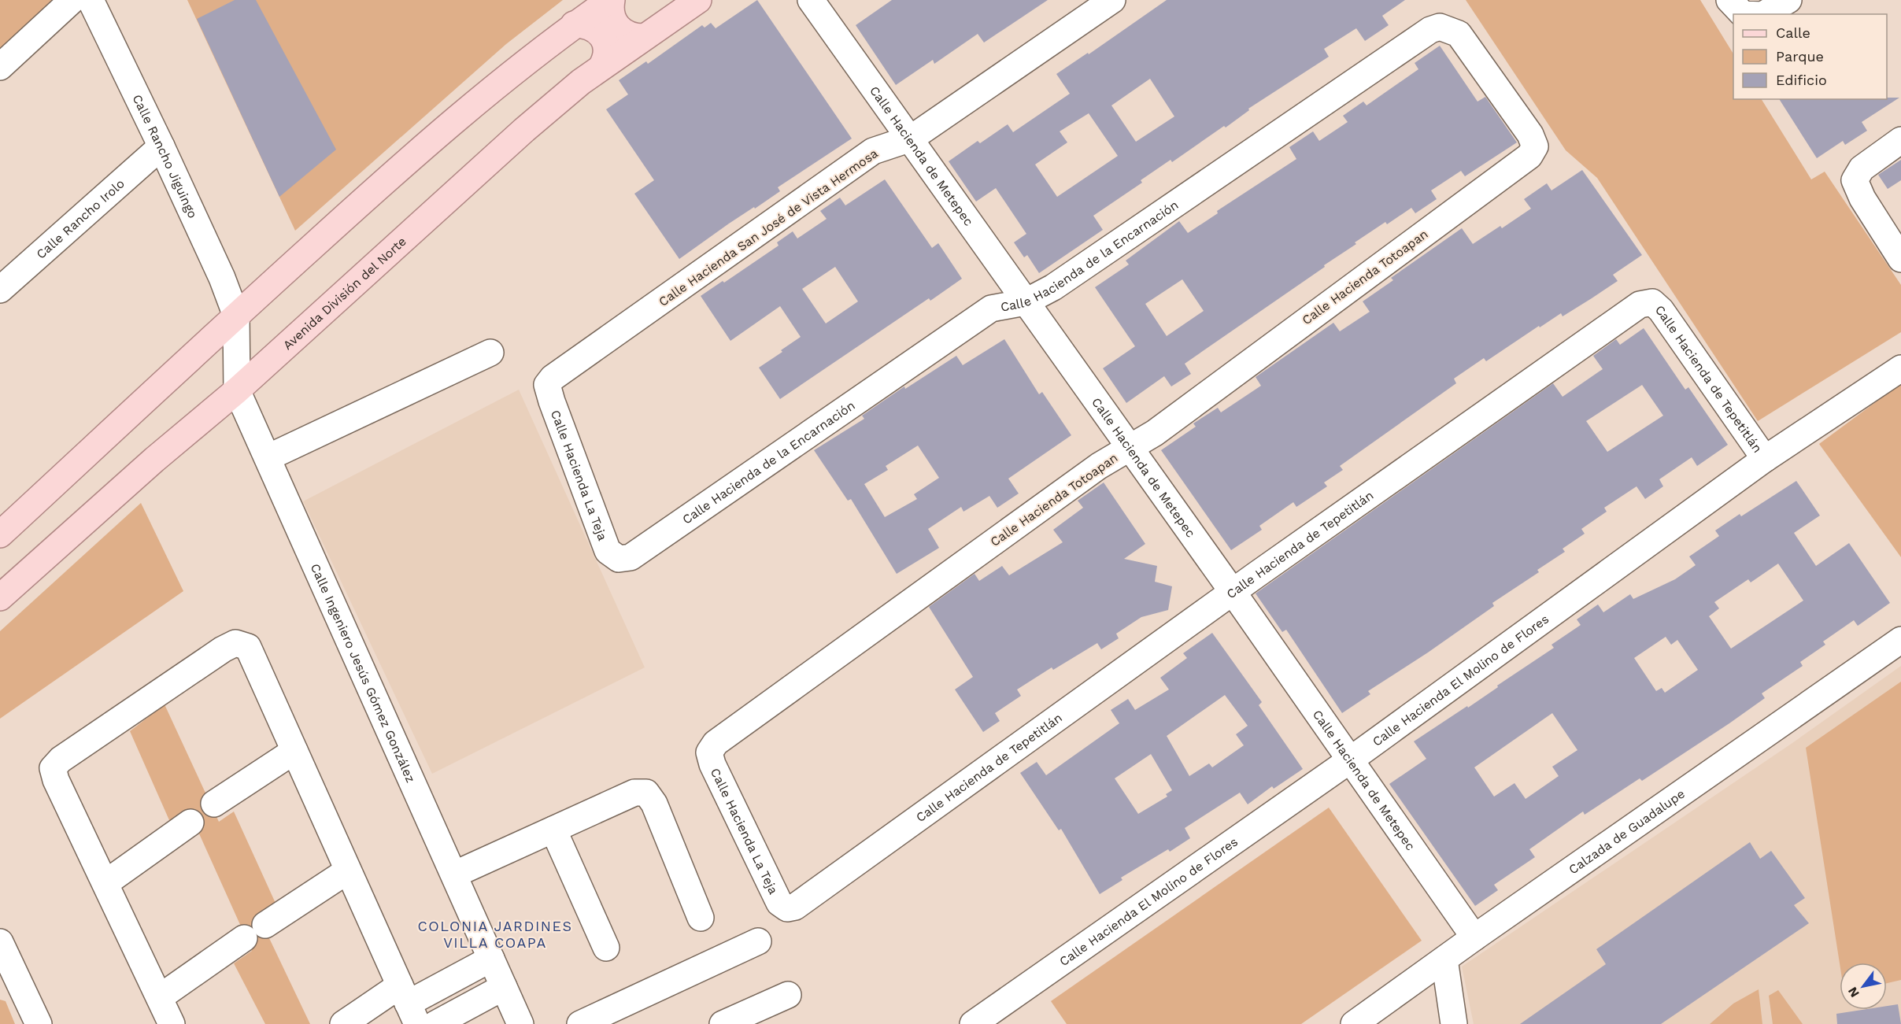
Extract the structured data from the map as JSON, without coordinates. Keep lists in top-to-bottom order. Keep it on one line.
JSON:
{"streets":{"main road":["Avenida División del Norte"],"street":["Calle Hacienda de Metepec","Calle Rancho Jiguingo","Calle Rancho Irolo","Calle Hacienda San José de Vista Hermosa","Calle Hacienda de la Encarnación","Calle Hacienda Totoapan","Calle Hacienda de Tepetitlán","Calle Hacienda La Teja","Calle Ingeniero Jesús Gómez González","Calle Hacienda El Molino de Flores","Calzada de Guadalupe"]},"crossings":[["Calle Hacienda de Metepec","Calle Hacienda San José de Vista Hermosa"],["Calle Hacienda de Metepec","Calle Hacienda de la Encarnación"],["Calle Hacienda de Metepec","Calle Hacienda Totoapan"],["Calle Hacienda de Metepec","Calle Hacienda de Tepetitlán"],["Calle Hacienda de Metepec","Calle Hacienda El Molino de Flores"],["Calle Hacienda de Metepec","Calzada de Guadalupe"],["Calle Rancho Jiguingo","Calle Rancho Irolo"],["Calle Rancho Jiguingo","Calle Ingeniero Jesús Gómez González"],["Calle Hacienda San José de Vista Hermosa","Calle Hacienda La Teja"],["Calle Hacienda de la Encarnación","Calle Hacienda Totoapan"],["Calle Hacienda de la Encarnación","Calle Hacienda La Teja"],["Calle Hacienda Totoapan","Calle Hacienda La Teja"],["Avenida División del Norte","Calle Ingeniero Jesús Gómez González"],["Calle Hacienda de Tepetitlán","Calle Hacienda La Teja"],["Calle Hacienda de Tepetitlán","Calle Hacienda El Molino de Flores"]],"districts":["COLONIA JARDINES VILLA COAPA"],"legend":["Calle","Parque","Edificio"],"north":"bottom left"}
